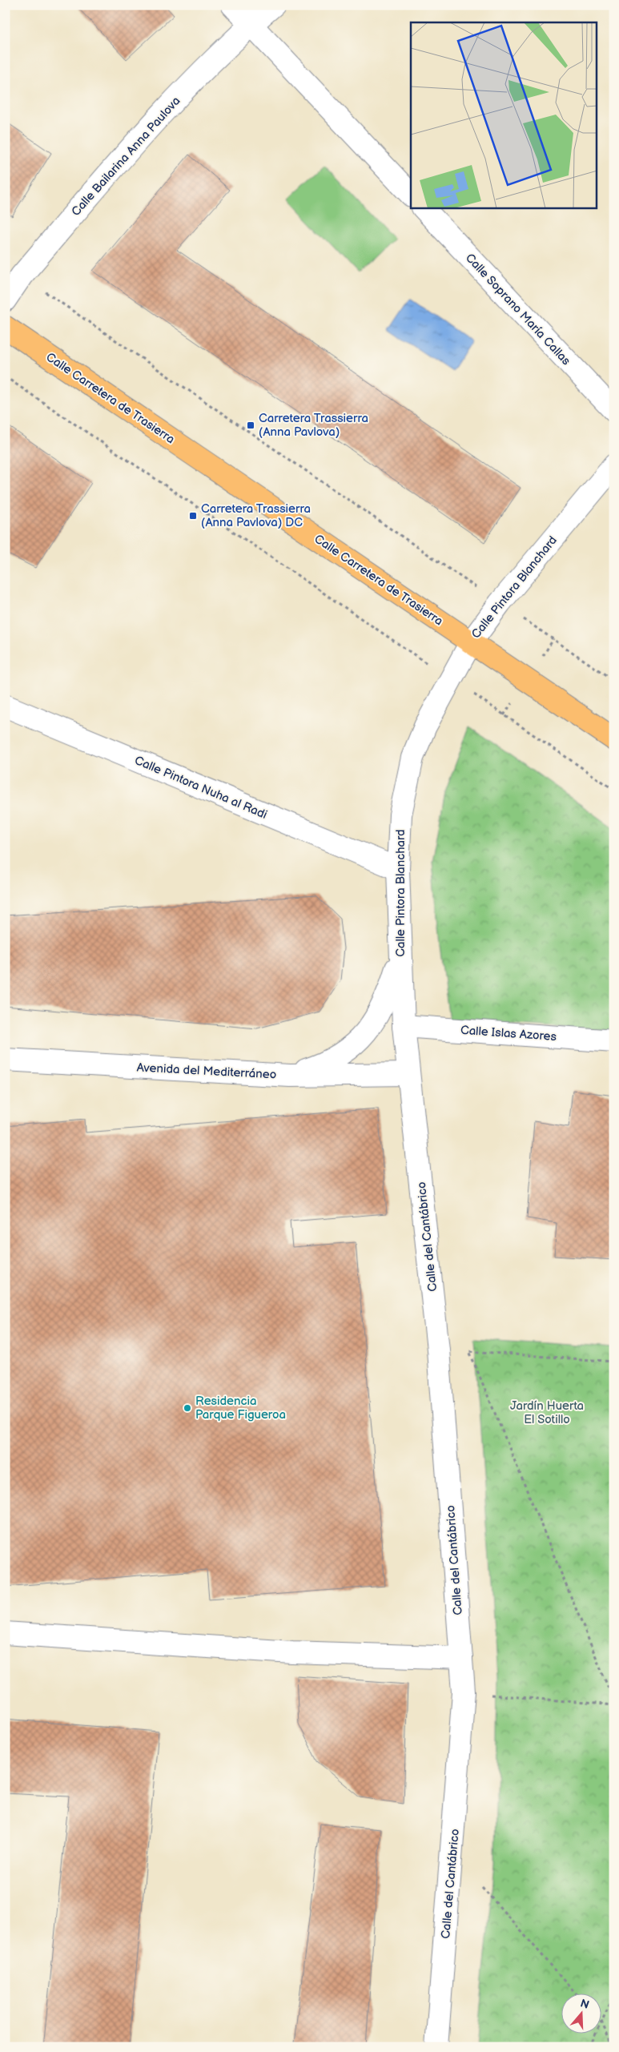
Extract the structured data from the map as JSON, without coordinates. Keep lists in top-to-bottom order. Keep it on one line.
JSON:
{"streets":{"main road":["Calle Carretera de Trasierra"],"street":["Calle Bailarina Anna Paulova","Calle Soprano María Callas","Calle Pintora Blanchard","Calle Pintora Nuha al Radi","Calle Islas Azores","Avenida del Mediterráneo","Calle del Cantábrico"]},"crossings":[["Calle Carretera de Trasierra","Calle Pintora Blanchard"],["Calle Pintora Blanchard","Calle Pintora Nuha al Radi"],["Calle Pintora Blanchard","Calle Islas Azores"],["Calle Pintora Blanchard","Avenida del Mediterráneo"],["Calle Pintora Blanchard","Calle del Cantábrico"],["Avenida del Mediterráneo","Calle del Cantábrico"]],"parks":["Jardín Huerta El Sotillo"],"places":{"transit":["Carretera Trassierra (Anna Pavlova)","Carretera Trassierra (Anna Pavlova) DC"],"other":["Residencia Parque Figueroa"]},"north":"top"}
